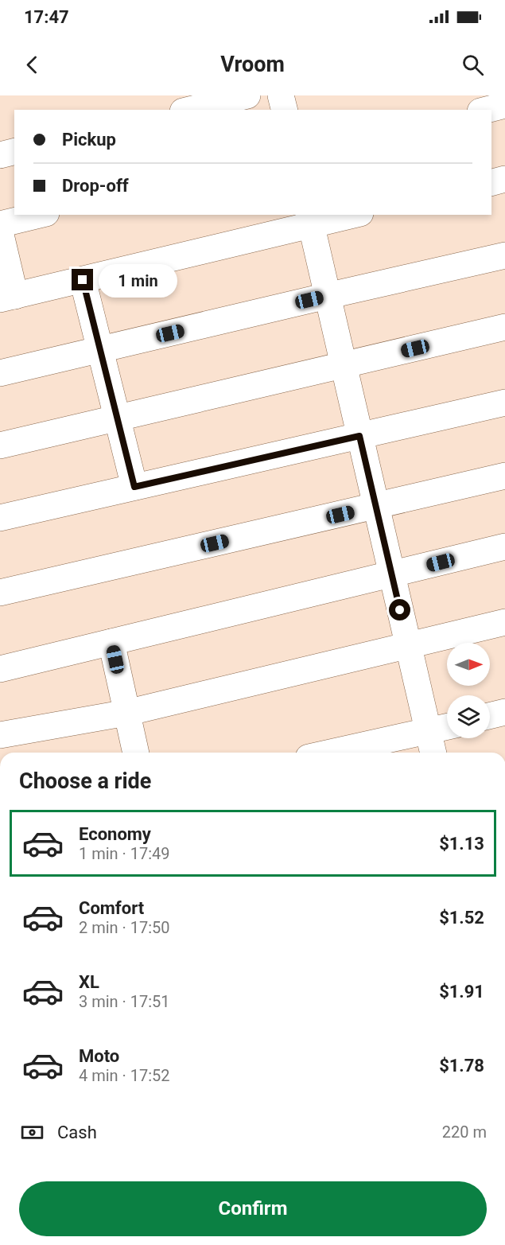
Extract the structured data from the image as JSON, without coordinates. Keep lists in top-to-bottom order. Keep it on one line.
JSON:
{"north":"right","page":{"status":"17:47","header":"Vroom","banner":["Pickup","Drop-off"],"bubble":"1 min","heading":"Choose a ride","list":[{"name":"Economy","note":"1 min · 17:49","value":"$1.13"},{"name":"Comfort","note":"2 min · 17:50","value":"$1.52"},{"name":"XL","note":"3 min · 17:51","value":"$1.91"},{"name":"Moto","note":"4 min · 17:52","value":"$1.78"}],"pay":["Cash","220 m"],"buttons":"Confirm"}}
